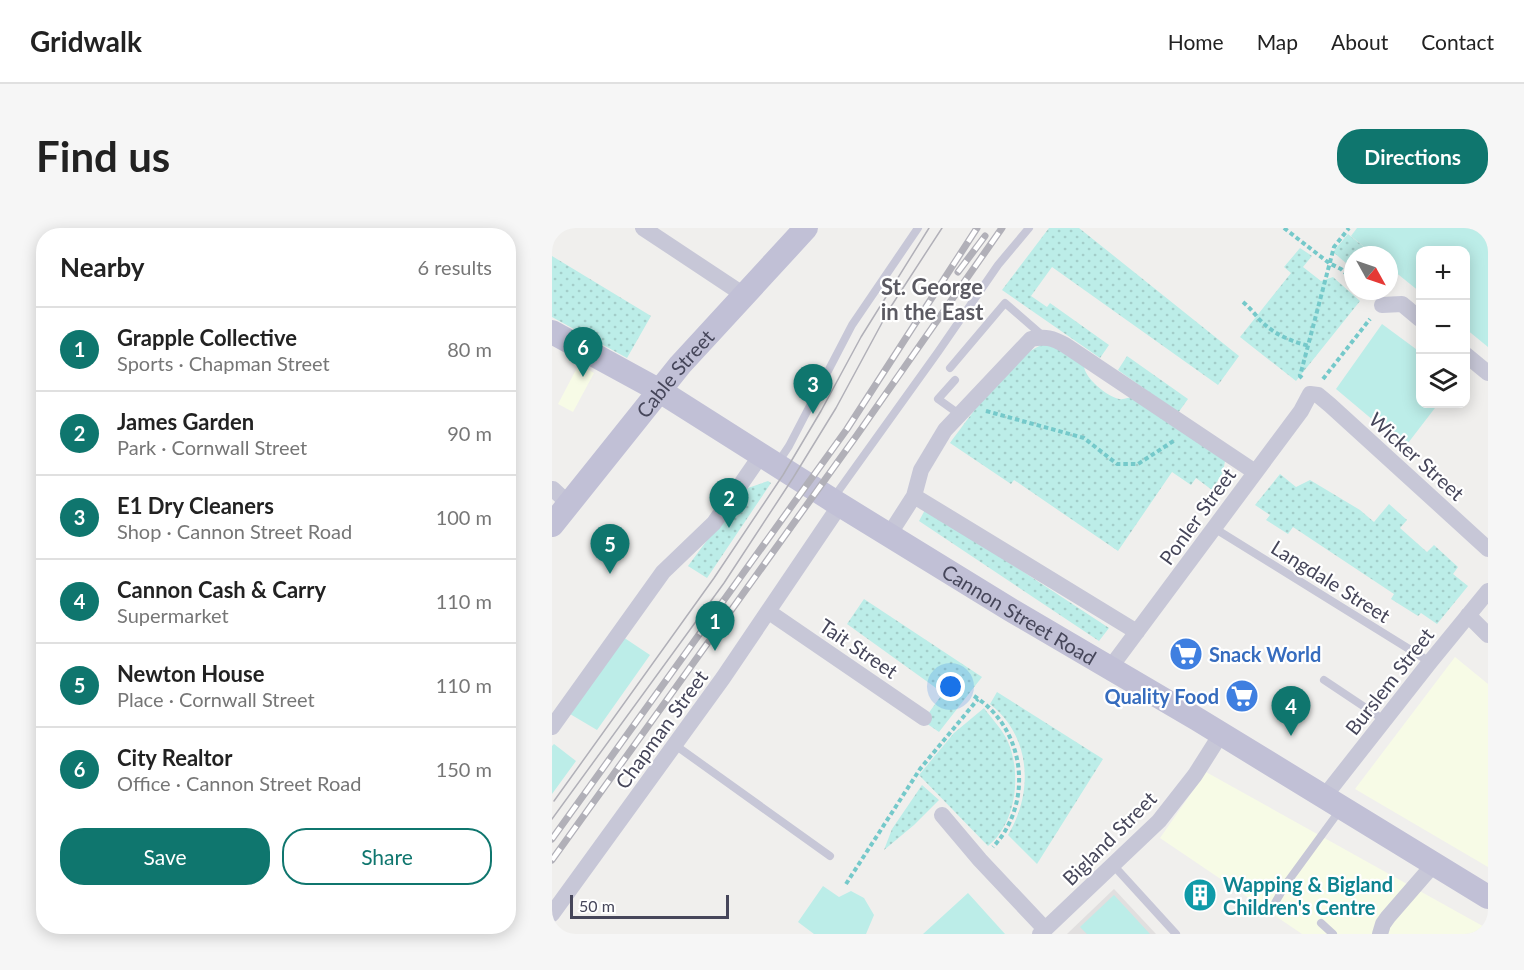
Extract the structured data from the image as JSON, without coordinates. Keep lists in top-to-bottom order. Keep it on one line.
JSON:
{"streets":{"main road":["Cable Street","Cannon Street Road"],"street":["Wicker Street","Ponler Street","Tait Street","Burslem Street","Chapman Street","Bigland Street"],"lane":["Langdale Street"]},"crossings":[["Cable Street","Cannon Street Road"],["Wicker Street","Ponler Street"],["Ponler Street","Langdale Street"],["Ponler Street","Cannon Street Road"],["Langdale Street","Burslem Street"],["Cannon Street Road","Burslem Street"],["Cannon Street Road","Chapman Street"],["Cannon Street Road","Bigland Street"],["Tait Street","Chapman Street"]],"districts":["St. George in the East"],"places":{"supermarket":["Snack World","Quality Food"],"building":["Wapping & Bigland Children's Centre"]},"scale_bar":"50 m","north":"bottom right","page":{"header":"Gridwalk","nav":["Home","Map","About","Contact"],"buttons":["Directions",["Save","Share"]],"title":"Find us","heading":["Nearby","6 results"],"map_buttons":["+","−"],"list":[{"mark":"1","name":"Grapple Collective","note":"Sports · Chapman Street","value":"80 m"},{"mark":"2","name":"James Garden","note":"Park · Cornwall Street","value":"90 m"},{"mark":"3","name":"E1 Dry Cleaners","note":"Shop · Cannon Street Road","value":"100 m"},{"mark":"4","name":"Cannon Cash & Carry","note":"Supermarket","value":"110 m"},{"mark":"5","name":"Newton House","note":"Place · Cornwall Street","value":"110 m"},{"mark":"6","name":"City Realtor","note":"Office · Cannon Street Road","value":"150 m"}],"pins":["6","3","2","5","1","4"],"scale":"50 m"}}
